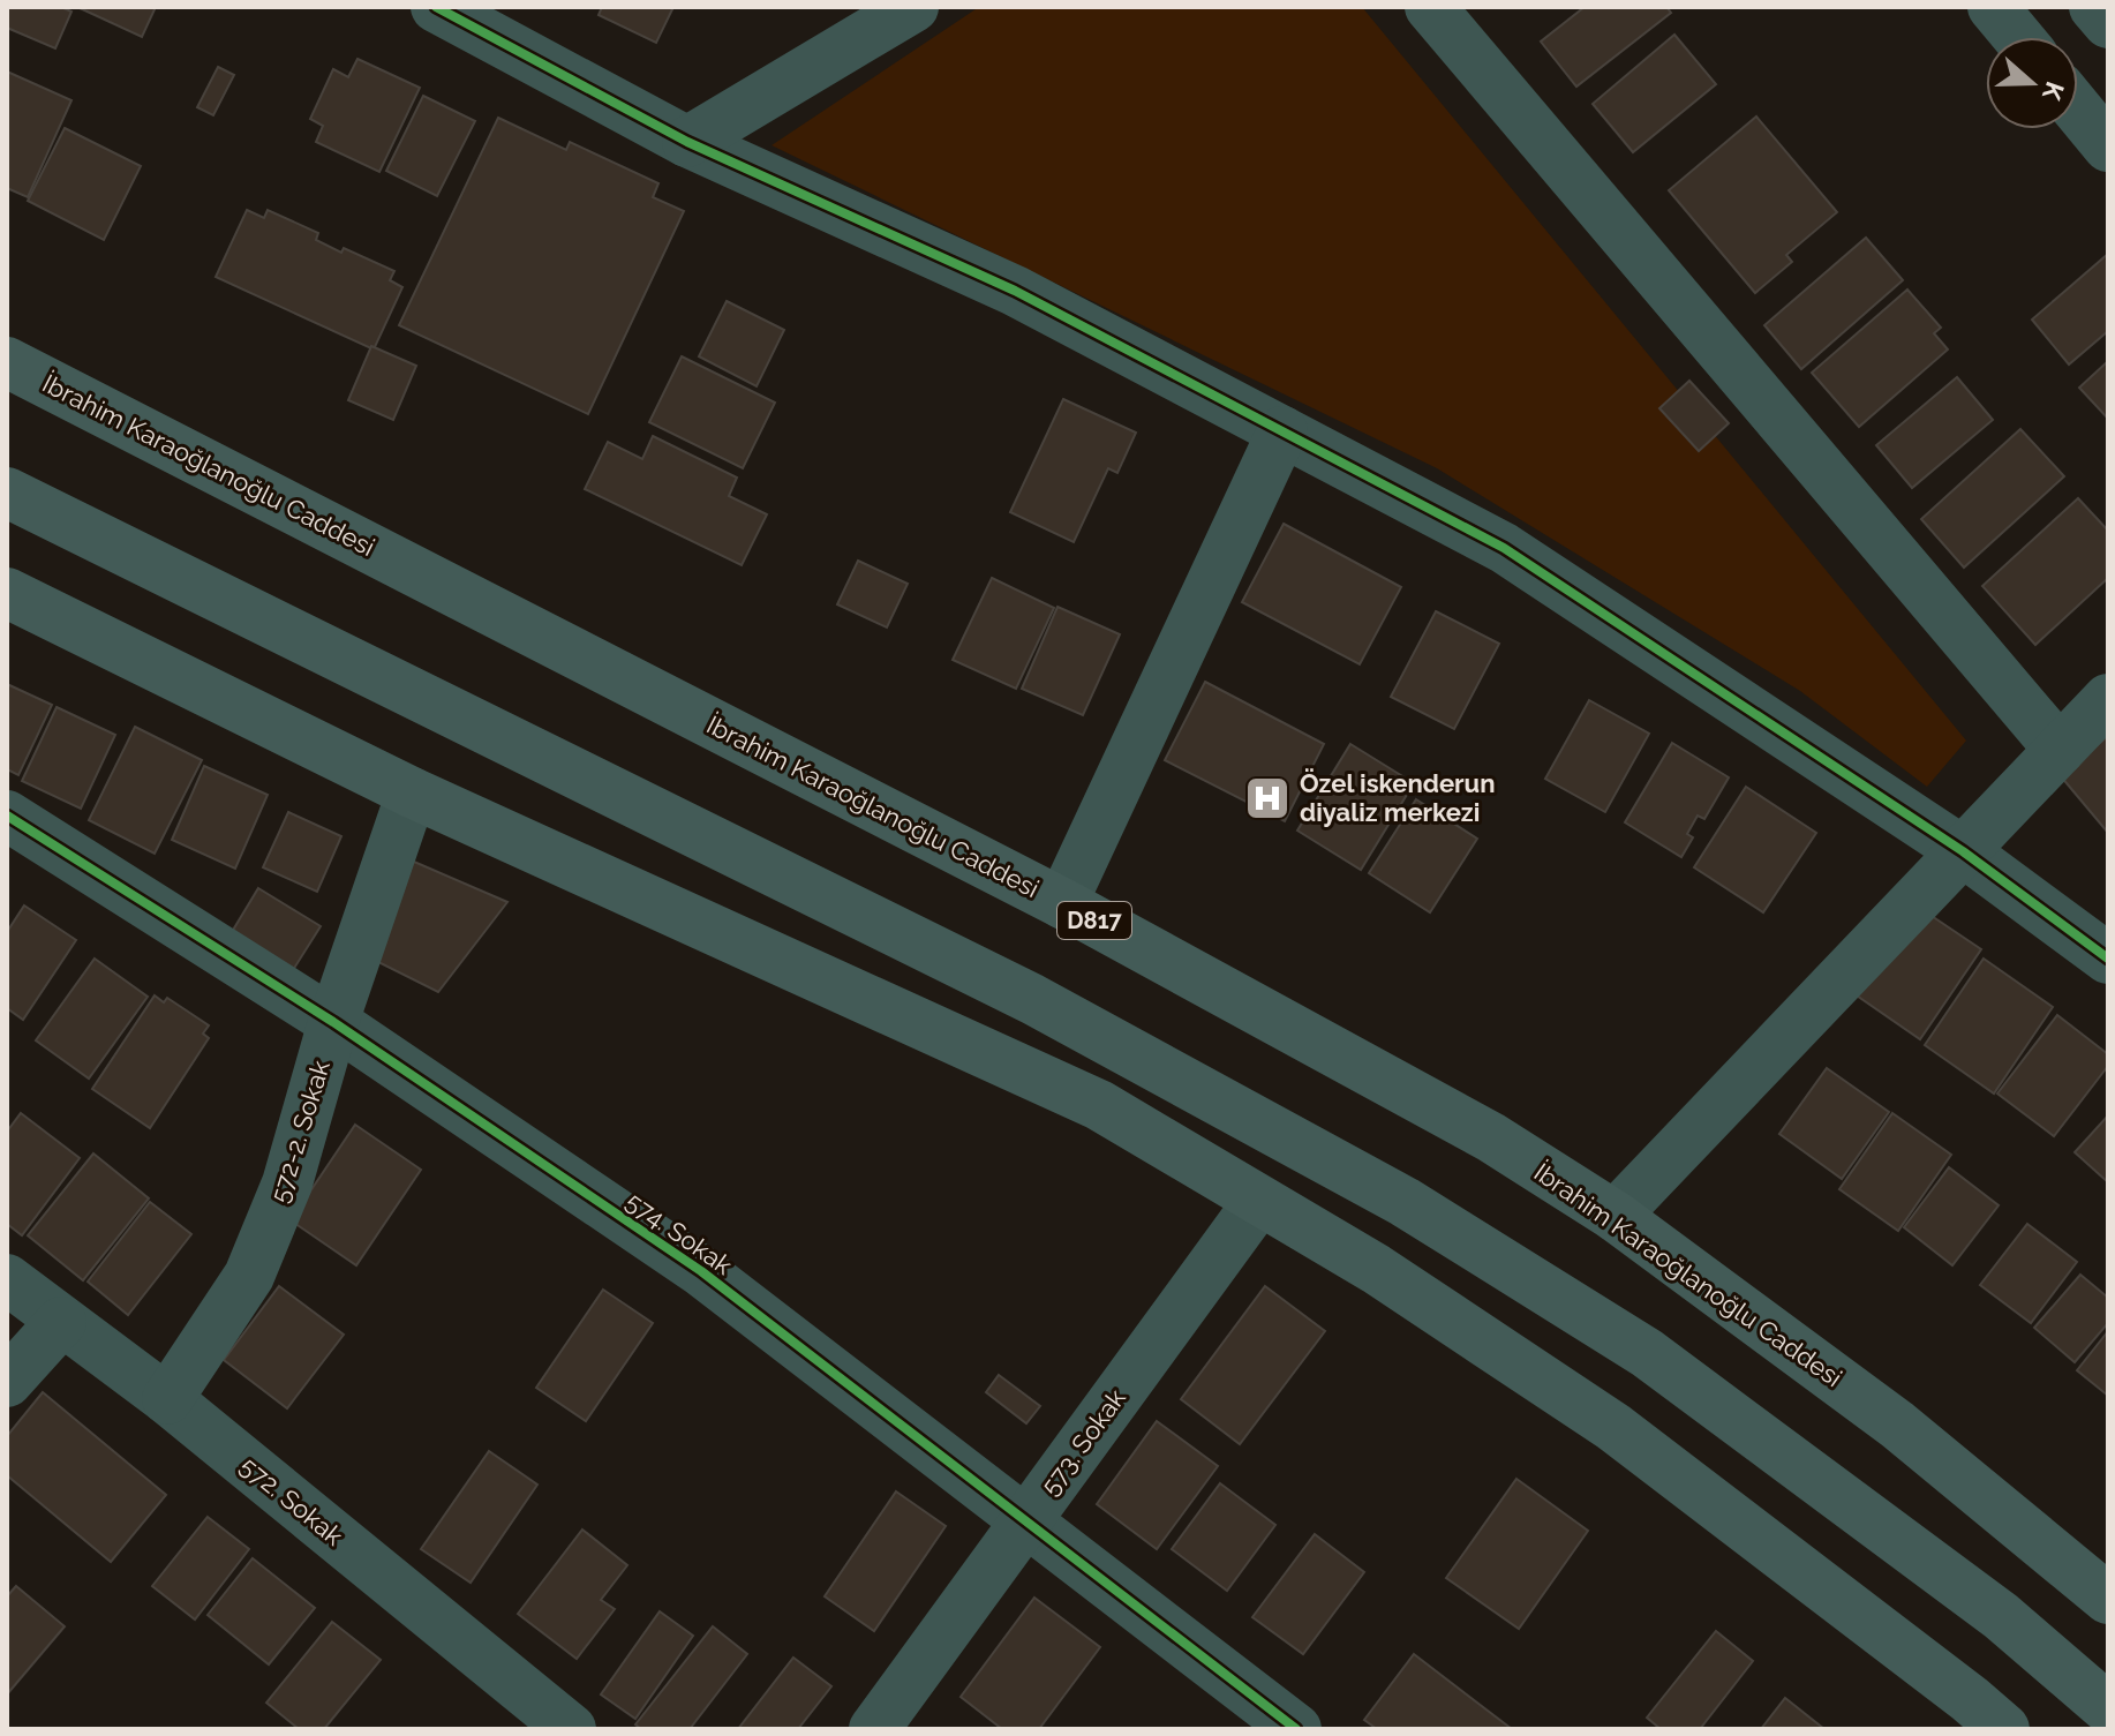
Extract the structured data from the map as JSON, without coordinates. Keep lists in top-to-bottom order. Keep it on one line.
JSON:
{"streets":{"highway":["İbrahim Karaoğlanoğlu Caddesi","D817"],"street":["572-2. Sokak","574. Sokak","573. Sokak","572. Sokak"]},"crossings":[["572-2. Sokak","574. Sokak"],["572-2. Sokak","572. Sokak"],["574. Sokak","573. Sokak"]],"places":{"hospital":["Özel iskenderun diyaliz merkezi"]},"north":"right"}
